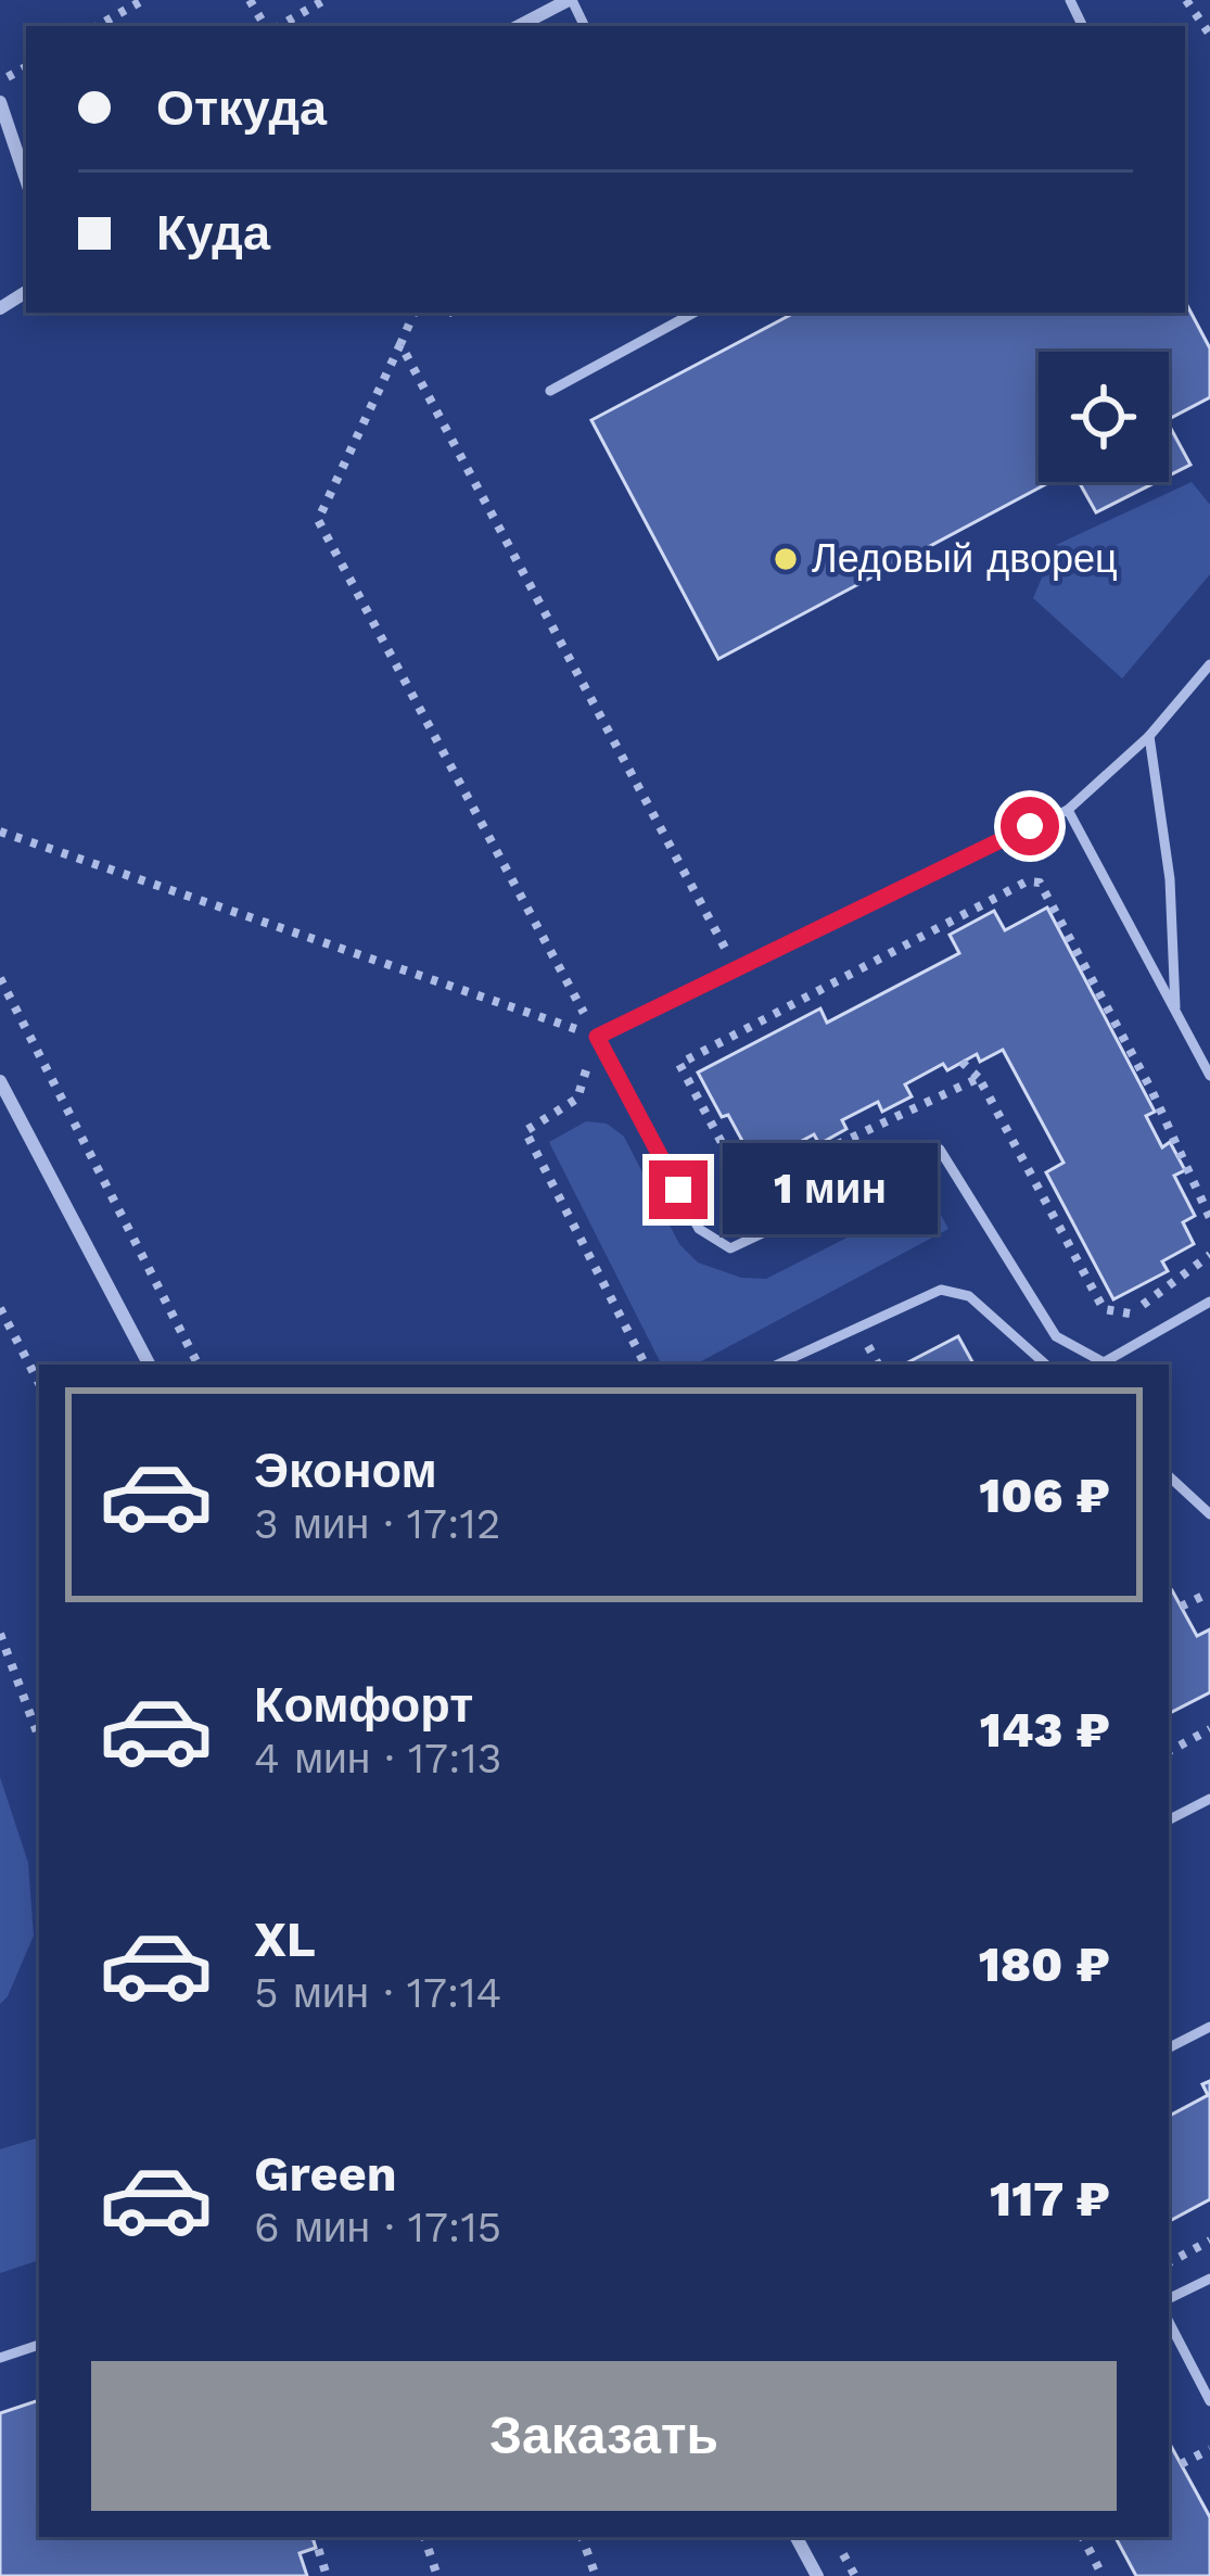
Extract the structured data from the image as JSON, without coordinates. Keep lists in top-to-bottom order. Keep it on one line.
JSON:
{"places":["Ледовый дворец"],"page":{"banner":["Откуда","Куда"],"bubble":"1 мин","list":[{"name":"Эконом","note":"3 мин · 17:12","value":"106 ₽"},{"name":"Комфорт","note":"4 мин · 17:13","value":"143 ₽"},{"name":"XL","note":"5 мин · 17:14","value":"180 ₽"},{"name":"Green","note":"6 мин · 17:15","value":"117 ₽"}],"buttons":"Заказать"}}
